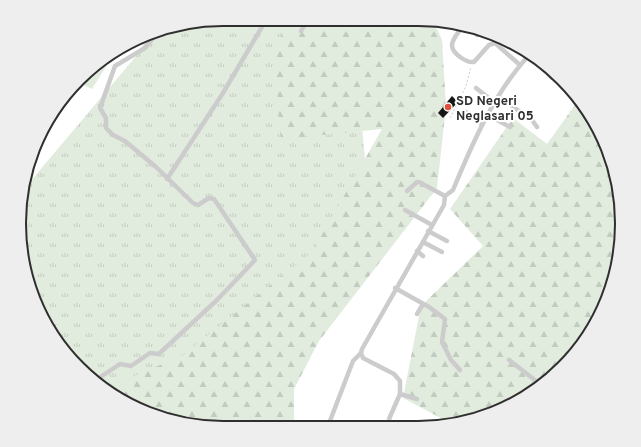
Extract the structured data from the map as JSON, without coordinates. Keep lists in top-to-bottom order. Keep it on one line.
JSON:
{"places":["SD Negeri Neglasari 05"]}
